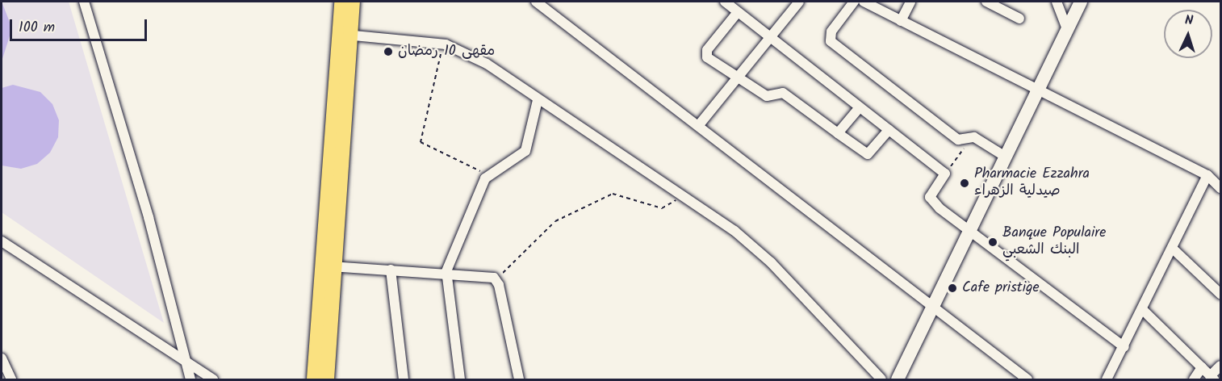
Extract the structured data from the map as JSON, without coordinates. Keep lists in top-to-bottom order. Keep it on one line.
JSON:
{"places":["مقهى 10 رمضان","Pharmacie Ezzahra صيدلية الزهراء","Banque Populaire البنك الشعبي","Cafe pristige"],"scale_bar":"100 m","north":"top"}
